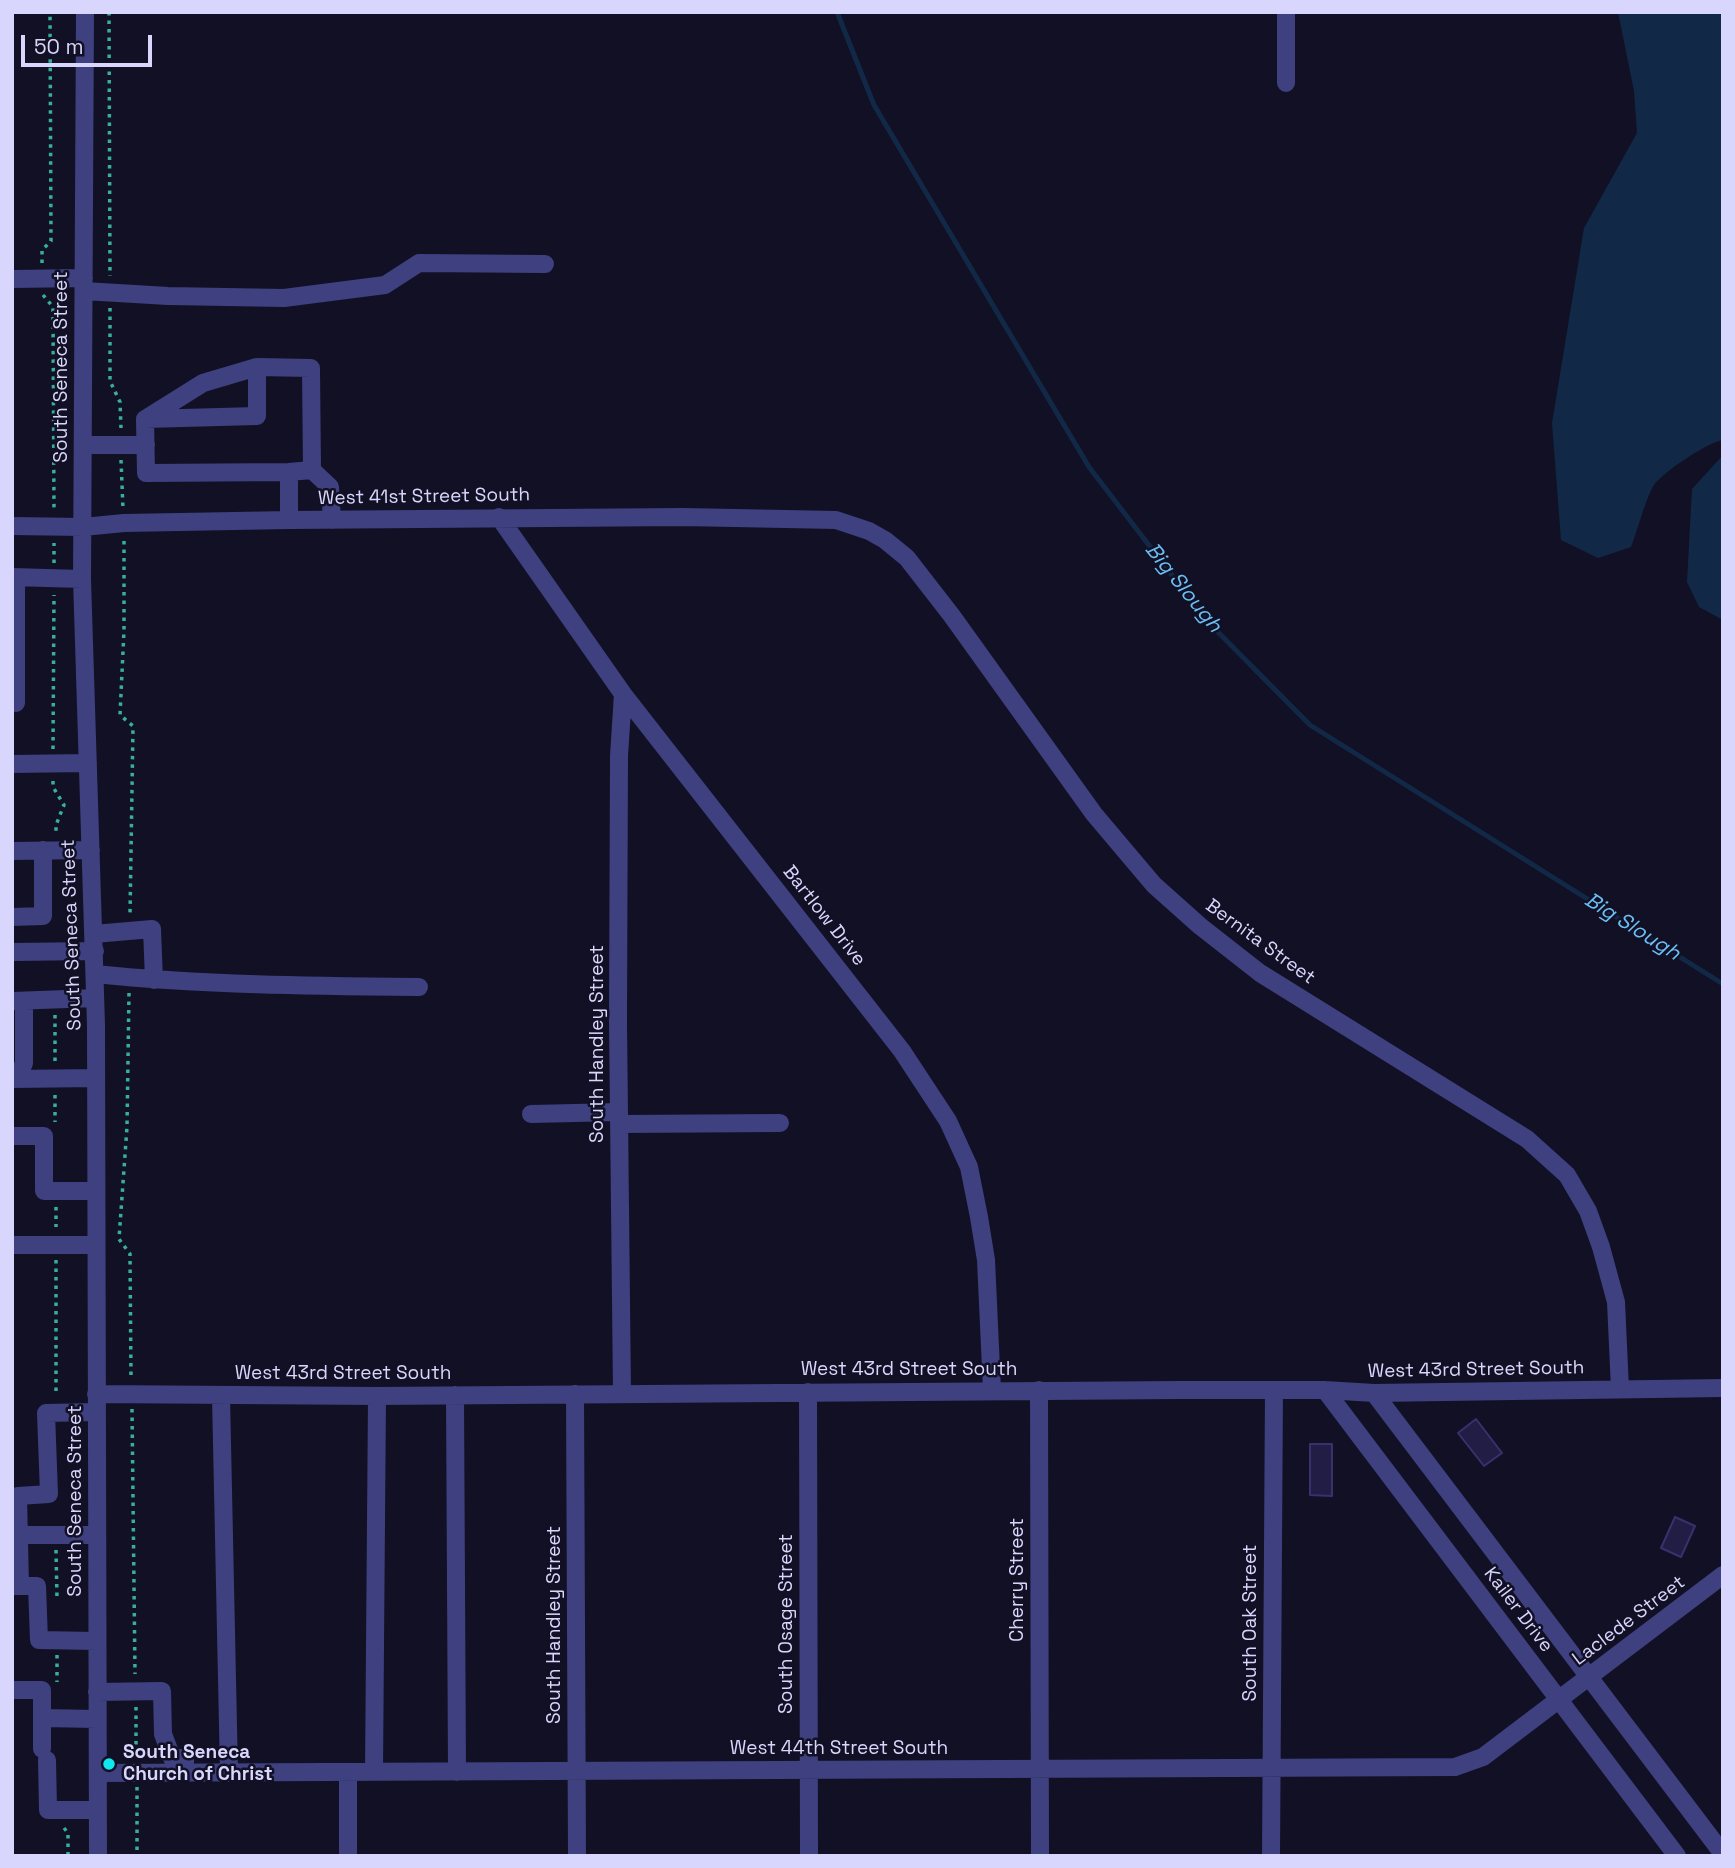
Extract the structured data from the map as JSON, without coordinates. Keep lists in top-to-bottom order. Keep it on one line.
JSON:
{"streets":{"street":["South Seneca Street","West 41st Street South","Bartlow Drive","Bernita Street","South Handley Street","West 43rd Street South","Cherry Street","Kailer Drive","Laclede Street","South Oak Street","South Osage Street","West 44th Street South"]},"crossings":[["South Seneca Street","West 41st Street South"],["South Seneca Street","West 43rd Street South"],["South Seneca Street","West 44th Street South"],["West 41st Street South","Bartlow Drive"],["West 41st Street South","Bernita Street"],["Bartlow Drive","South Handley Street"],["Bartlow Drive","West 43rd Street South"],["Bernita Street","West 43rd Street South"],["South Handley Street","West 43rd Street South"],["South Handley Street","West 44th Street South"],["West 43rd Street South","Cherry Street"],["West 43rd Street South","Kailer Drive"],["West 43rd Street South","South Oak Street"],["West 43rd Street South","South Osage Street"],["Cherry Street","West 44th Street South"],["Kailer Drive","Laclede Street"],["Kailer Drive","West 44th Street South"],["Laclede Street","West 44th Street South"],["South Oak Street","West 44th Street South"],["South Osage Street","West 44th Street South"]],"water":["Big Slough"],"places":["South Seneca Church of Christ"],"scale_bar":"50 m"}
